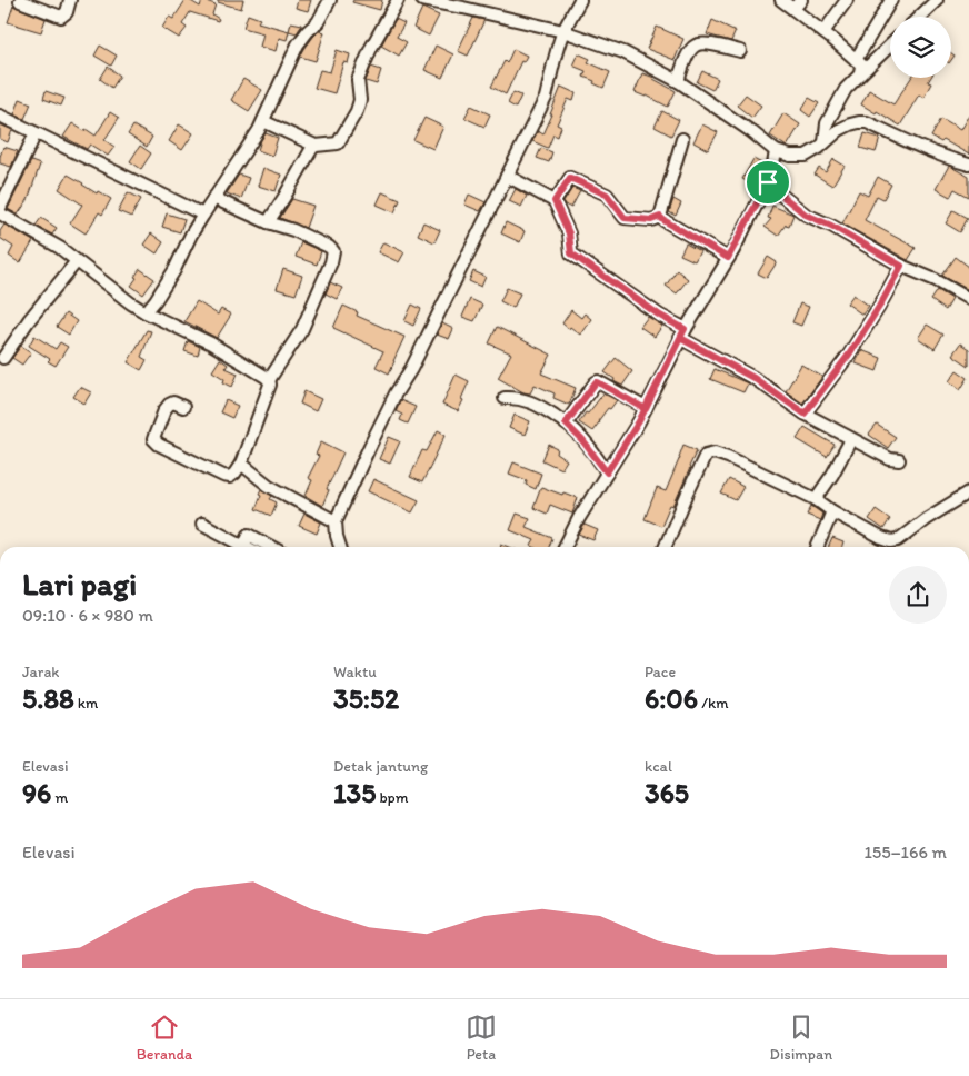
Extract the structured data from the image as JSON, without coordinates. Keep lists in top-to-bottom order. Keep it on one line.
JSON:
{"page":{"heading":["Lari pagi","09:10 · 6 × 980 m"],"stats":[["Jarak","5.88 km"],["Waktu","35:52"],["Pace","6:06 /km"],["Elevasi","96 m"],["Detak jantung","135 bpm"],["kcal","365"]],"chart":["Elevasi","155–166 m"],"tabs":["Beranda","Peta","Disimpan"]}}
